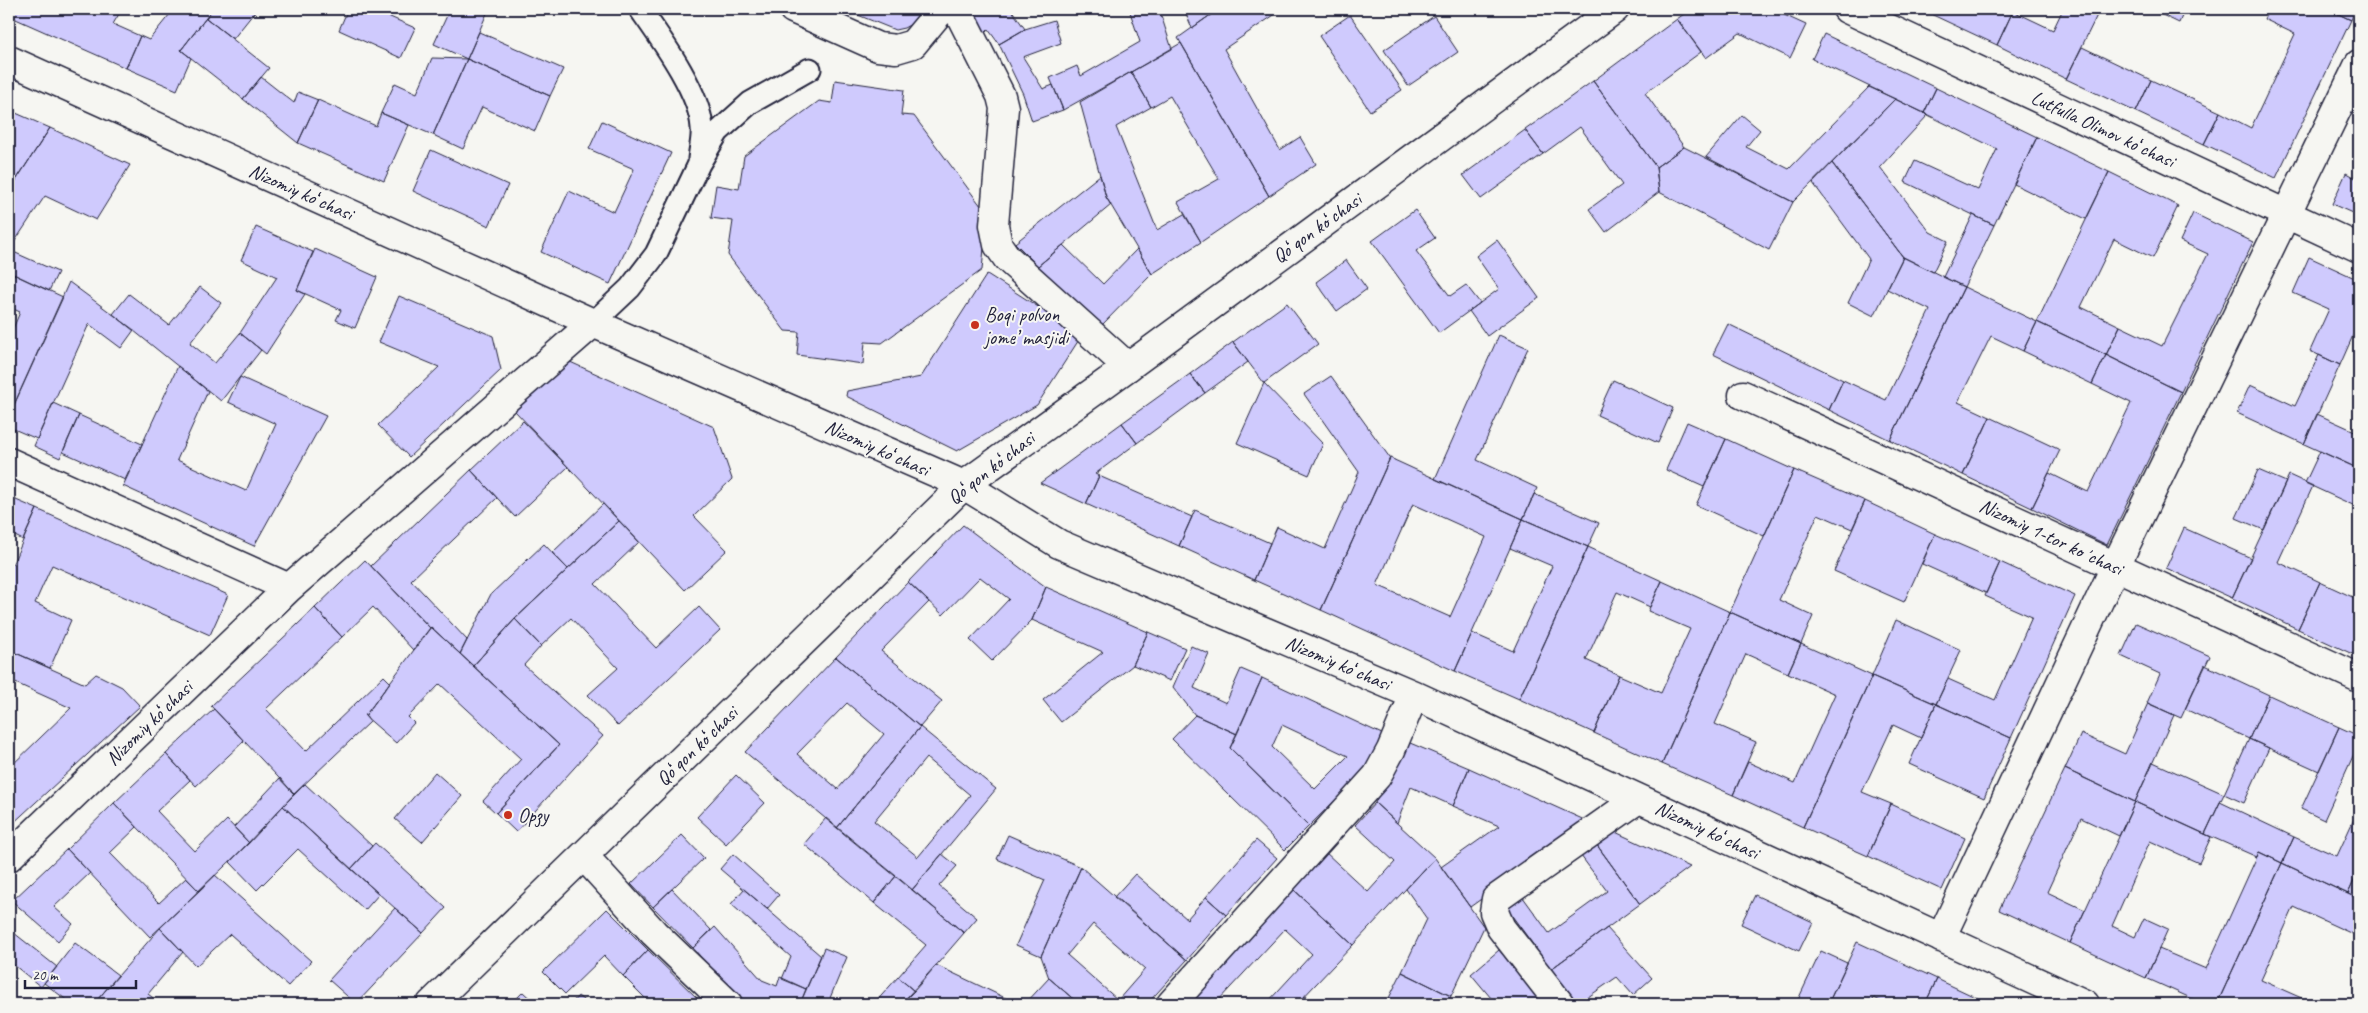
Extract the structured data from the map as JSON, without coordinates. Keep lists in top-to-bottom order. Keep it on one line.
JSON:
{"streets":{"street":["Lutfulla Olimov koʻchasi","Nizomiy koʻchasi","Qoʻqon koʻchasi","Nizomiy 1-tor koʼchasi"]},"crossings":[["Nizomiy koʻchasi","Qoʻqon koʻchasi"]],"places":["Boqi polvon jome’ masjidi","Орзу"],"scale_bar":"20 m"}
